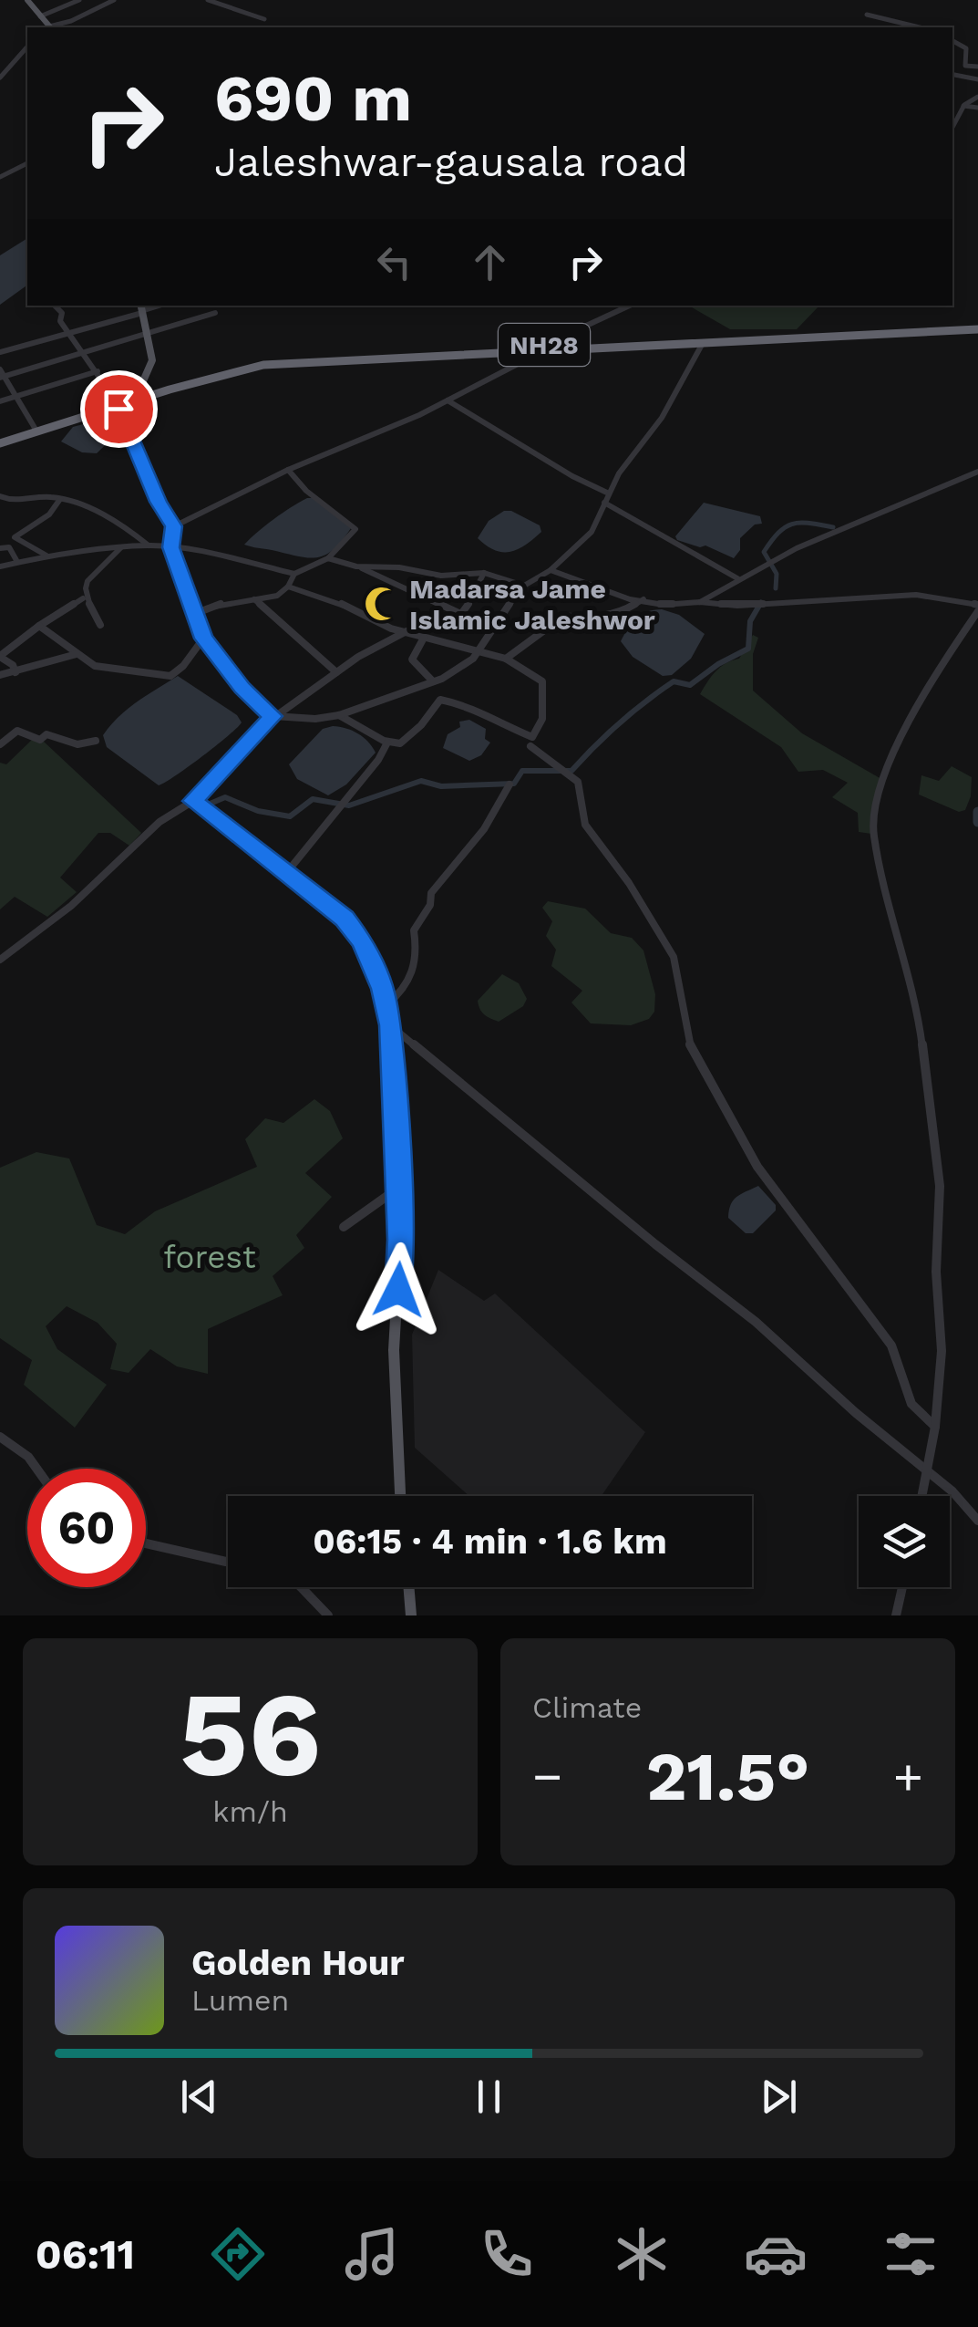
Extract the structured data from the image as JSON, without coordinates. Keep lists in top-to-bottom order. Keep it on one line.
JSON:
{"streets":{"highway":["NH28"]},"parks":["forest"],"places":{"mosque":["Madarsa Jame Islamic Jaleshwor"]},"page":{"turn":["690 m","Jaleshwar-gausala road"],"limit":"60","trip":"06:15 · 4 min · 1.6 km","tile":[["56","km/h"],"Climate"],"heat":["−","21.5°","+"],"song":["Golden Hour","Lumen"],"tabs":"06:11"}}
